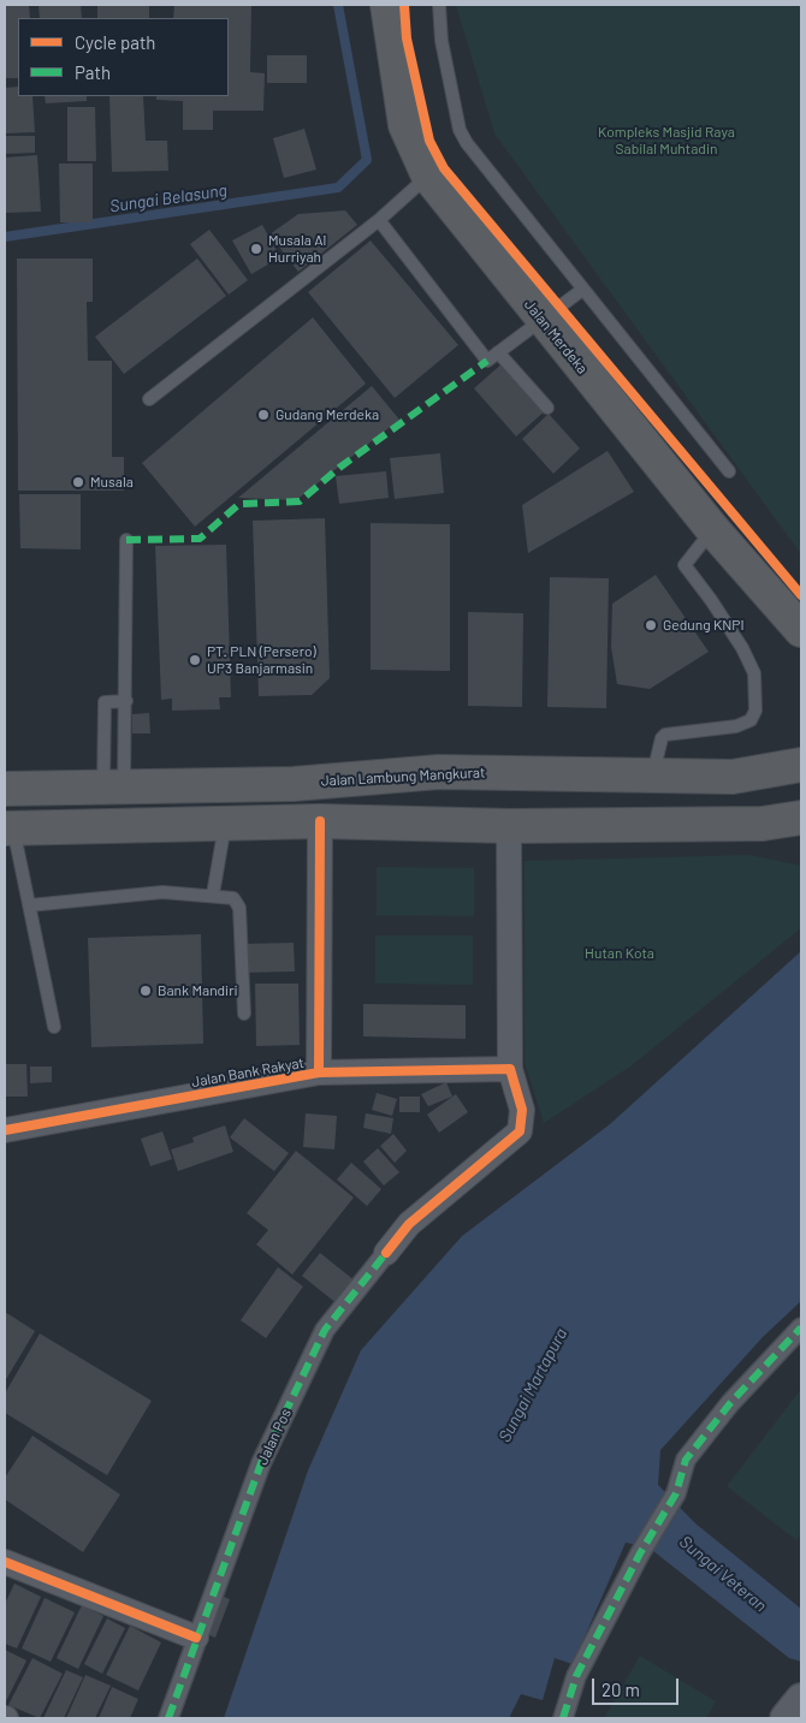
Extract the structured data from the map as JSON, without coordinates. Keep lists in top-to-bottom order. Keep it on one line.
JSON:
{"streets":{"highway":["Jalan Merdeka","Jalan Lambung Mangkurat"],"street":["Jalan Bank Rakyat","Jalan Pos"]},"water":["Sungai Belasung","Sungai Martapura","Sungai Veteran"],"parks":["Kompleks Masjid Raya Sabilal Muhtadin","Hutan Kota"],"places":["Musala Al Hurriyah","Gudang Merdeka","Musala","Gedung KNPI","PT. PLN (Persero) UP3 Banjarmasin","Bank Mandiri"],"legend":["Cycle path","Path"],"scale_bar":"20 m"}
